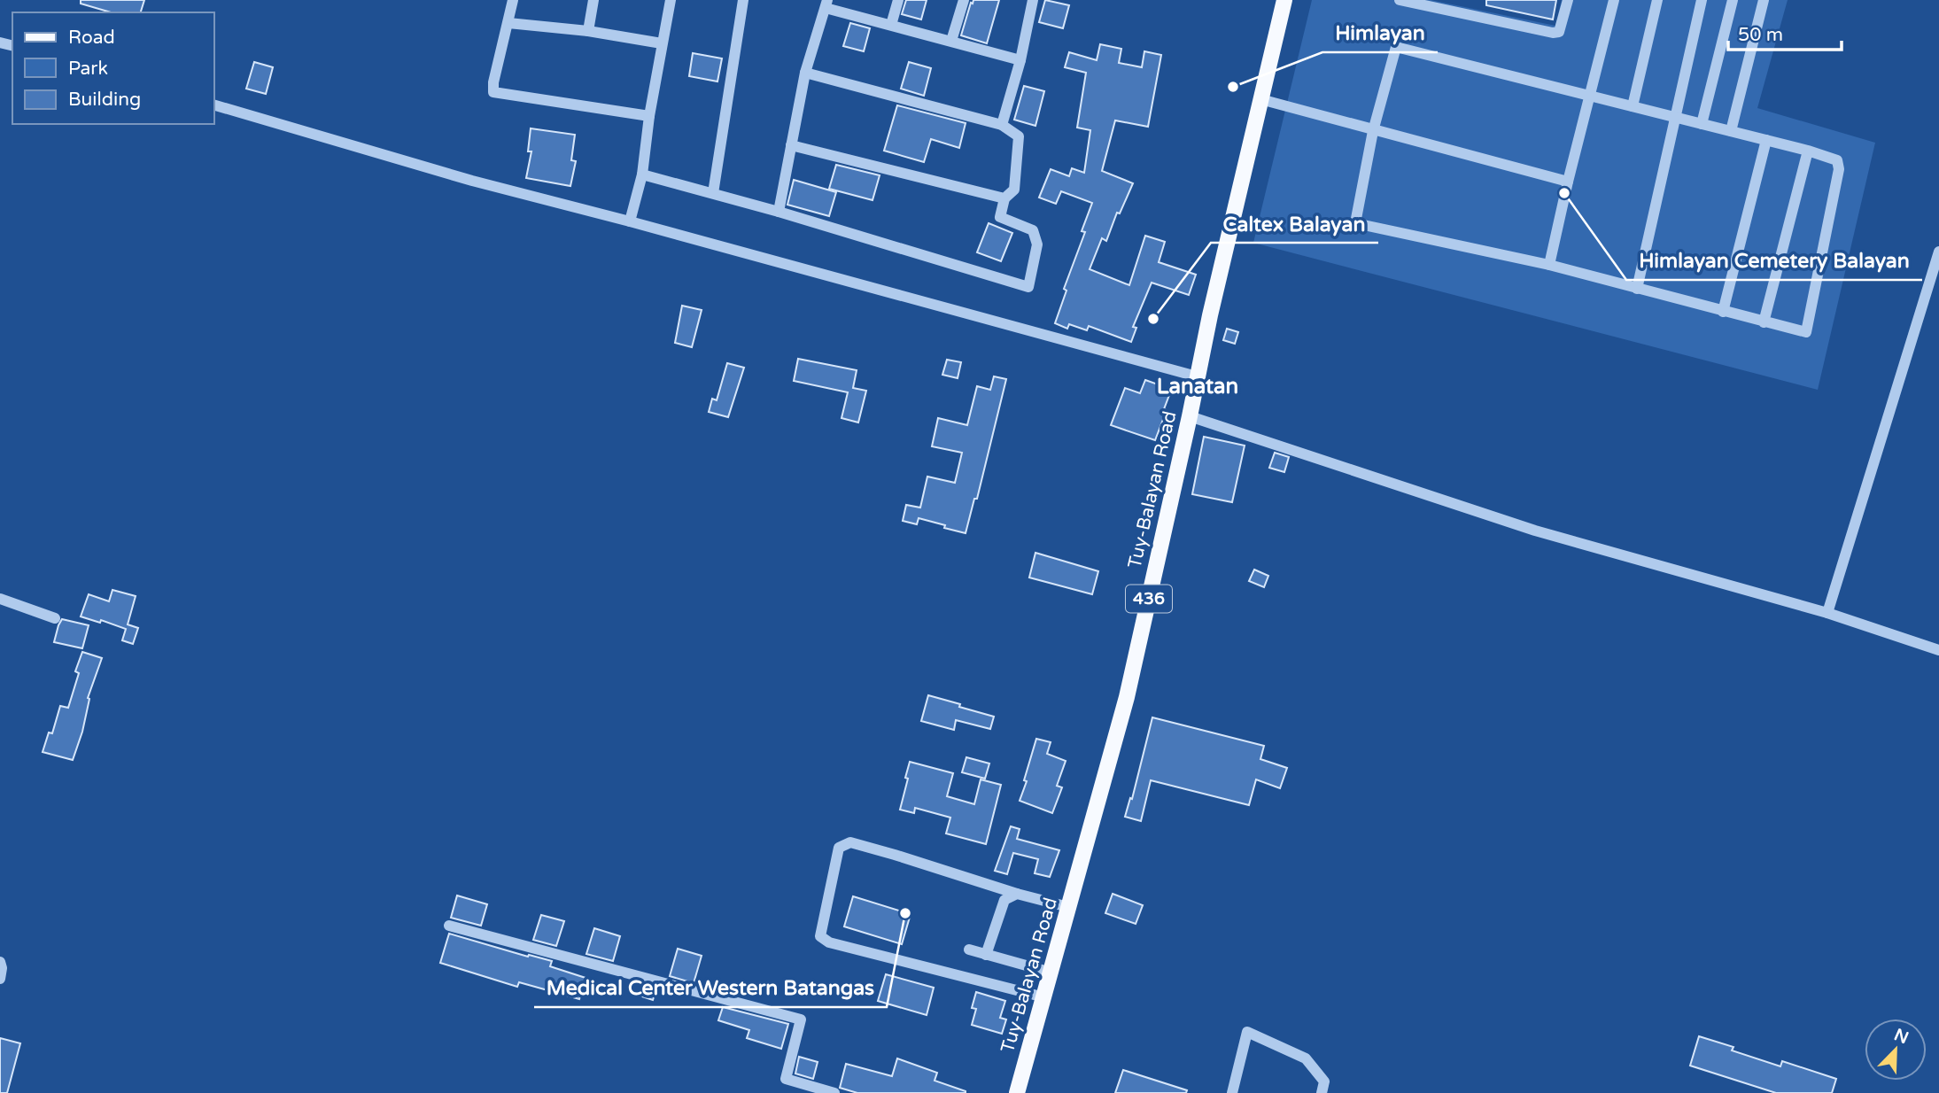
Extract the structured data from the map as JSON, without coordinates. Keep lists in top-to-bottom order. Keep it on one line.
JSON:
{"streets":{"main road":["Tuy-Balayan Road","436"]},"districts":["Lanatan"],"places":["Himlayan","Himlayan Cemetery Balayan","Caltex Balayan","Medical Center Western Batangas"],"legend":["Road","Park","Building"],"scale_bar":"50 m","north":"top right"}
